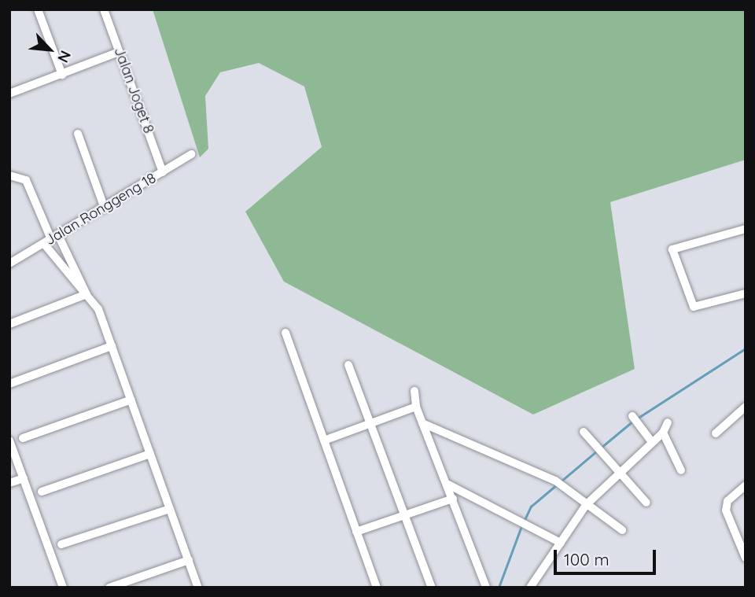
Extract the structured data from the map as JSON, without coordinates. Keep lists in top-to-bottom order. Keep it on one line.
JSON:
{"streets":{"street":["Jalan Joget 8","Jalan Ronggeng 18"]},"crossings":[["Jalan Joget 8","Jalan Ronggeng 18"]],"scale_bar":"100 m","north":"bottom right"}
